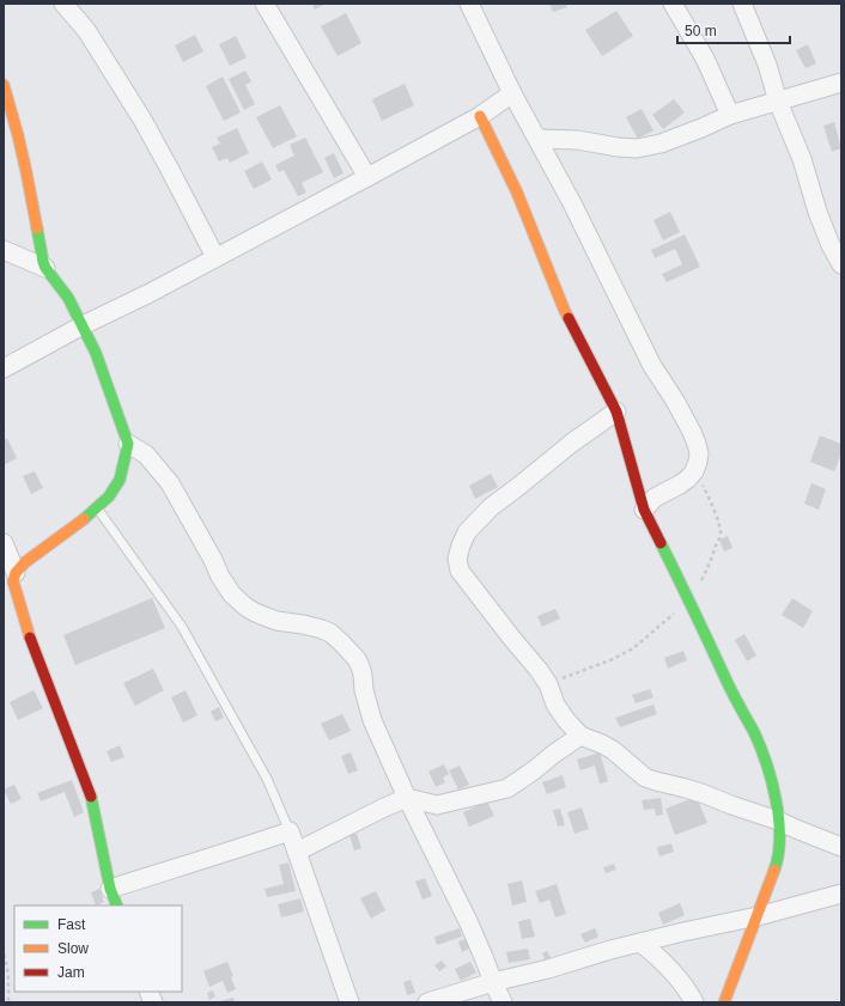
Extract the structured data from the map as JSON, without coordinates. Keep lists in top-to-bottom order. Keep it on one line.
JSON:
{"legend":["Fast","Slow","Jam"],"scale_bar":"50 m"}
